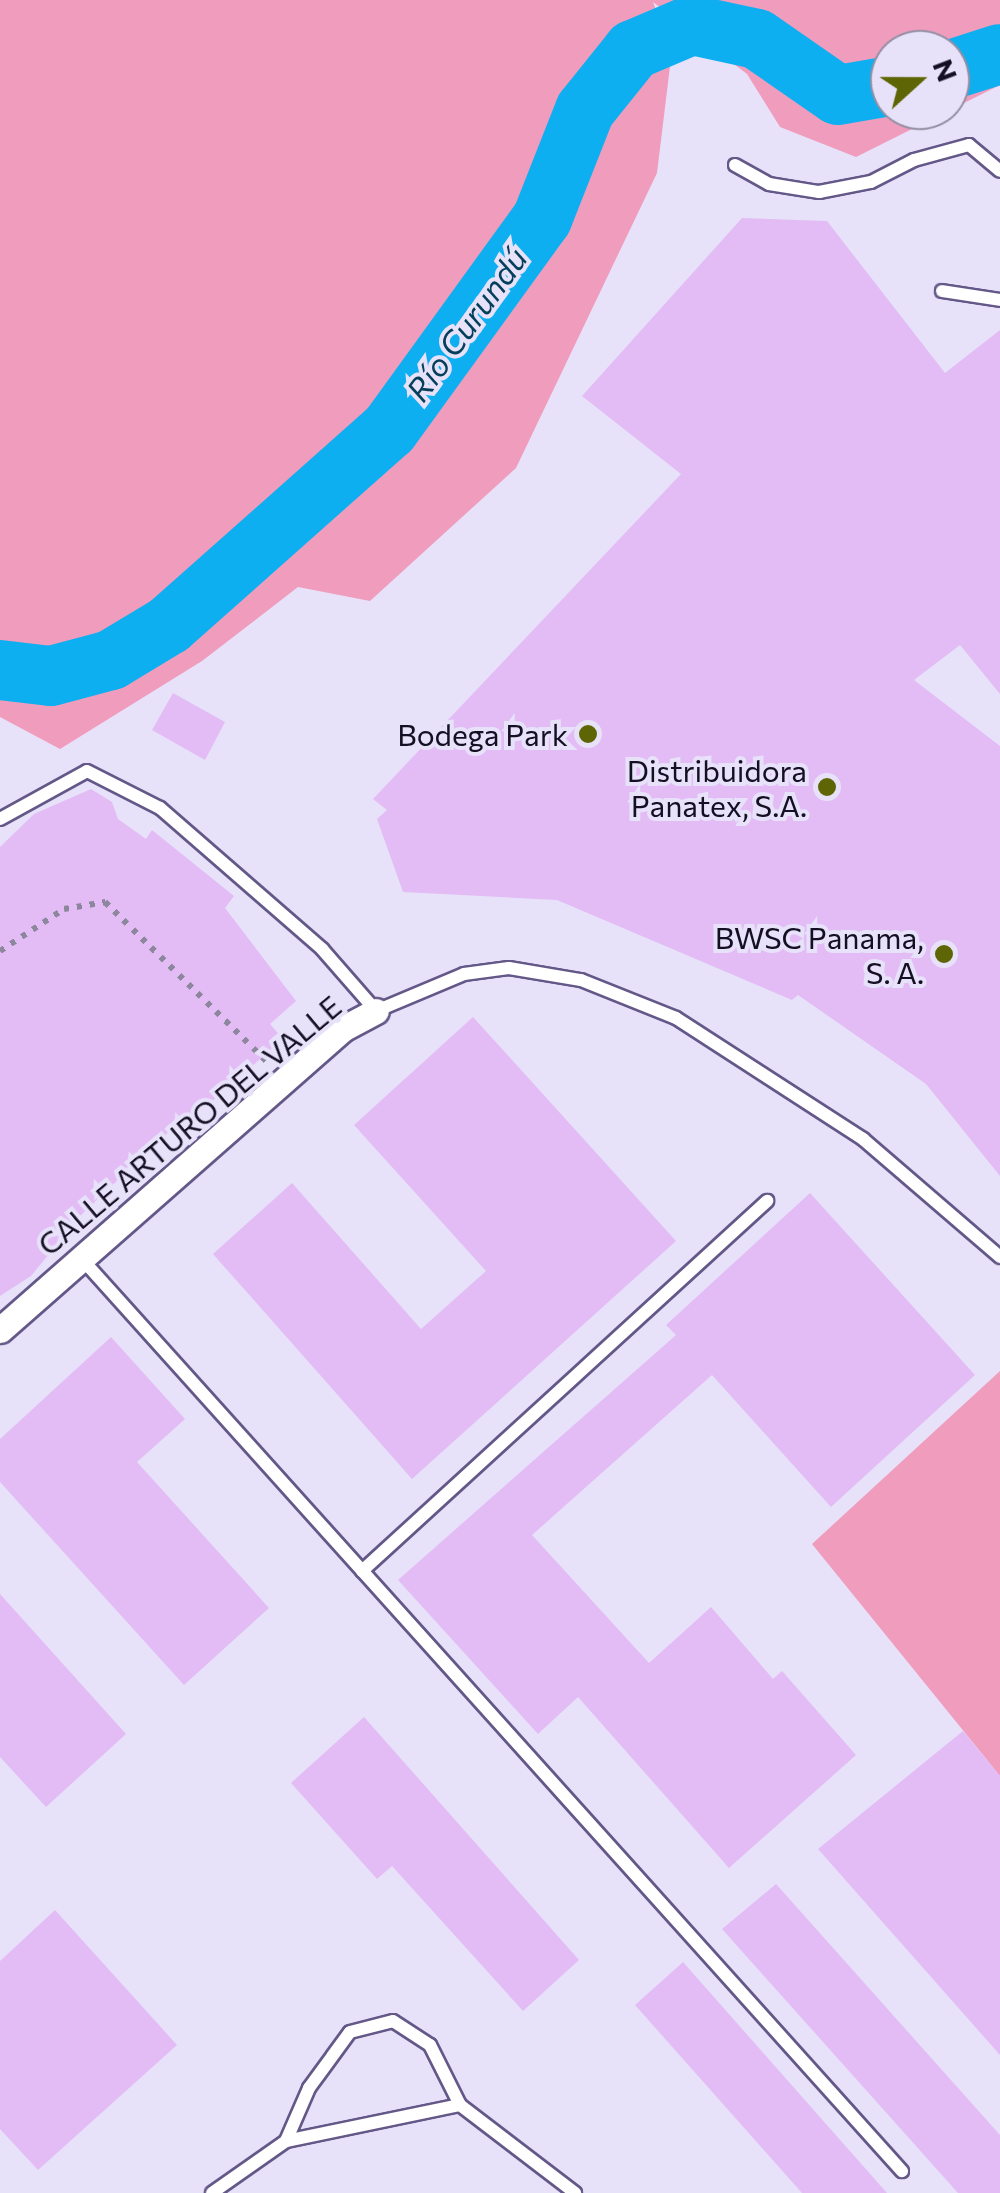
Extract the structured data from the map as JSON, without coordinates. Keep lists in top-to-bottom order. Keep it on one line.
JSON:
{"streets":{"street":["CALLE ARTURO DEL VALLE"]},"water":["Río Curundú"],"places":["Bodega Park","Distribuidora Panatex, S.A.","BWSC Panama, S. A."],"north":"right"}
